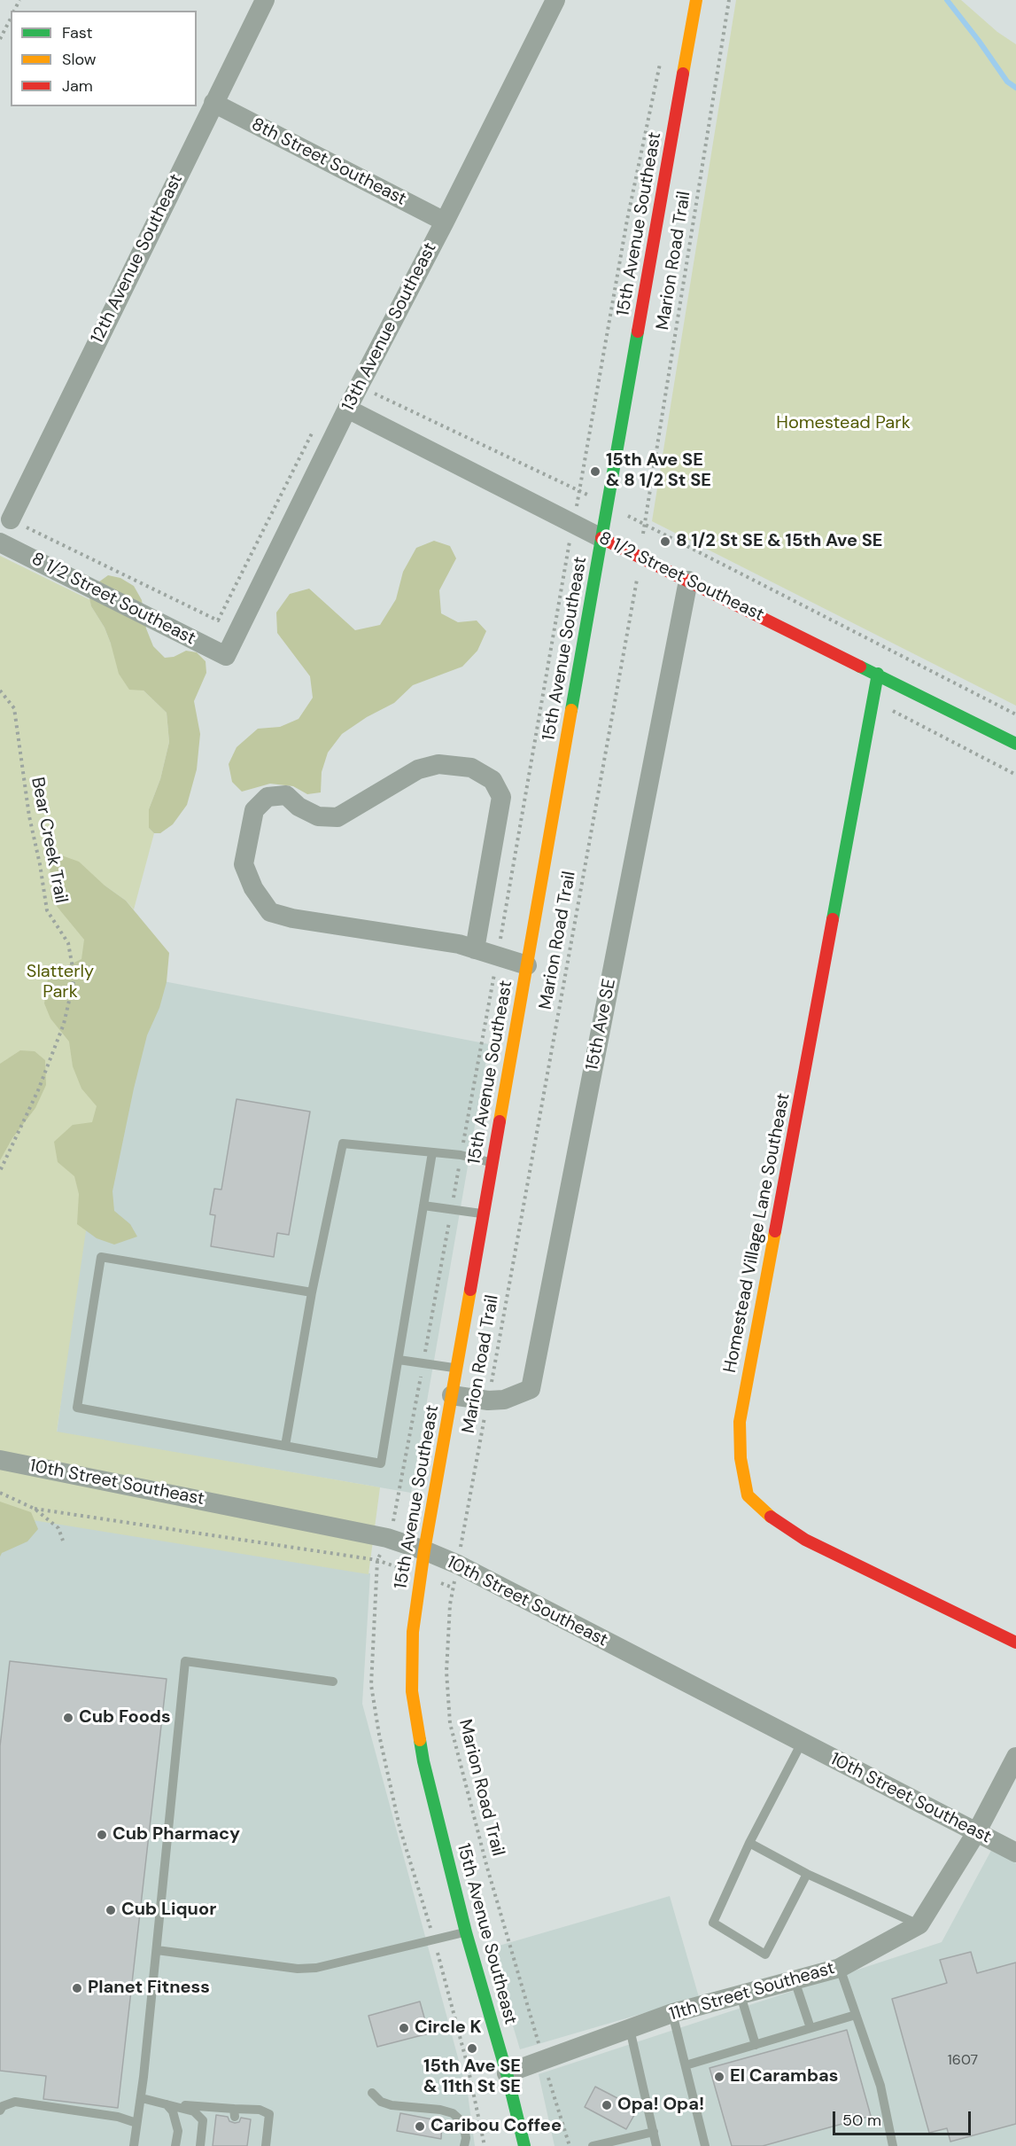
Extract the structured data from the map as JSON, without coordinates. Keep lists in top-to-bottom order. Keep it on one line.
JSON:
{"streets":{"main road":["15th Avenue Southeast","8 1/2 Street Southeast","Homestead Village Lane Southeast"],"street":["8th Street Southeast","12th Avenue Southeast","13th Avenue Southeast","15th Ave SE","10th Street Southeast","11th Street Southeast"],"path":["Marion Road Trail","Bear Creek Trail"]},"crossings":[["8th Street Southeast","12th Avenue Southeast"],["8th Street Southeast","13th Avenue Southeast"],["15th Avenue Southeast","8 1/2 Street Southeast"],["15th Avenue Southeast","15th Ave SE"],["15th Avenue Southeast","10th Street Southeast"],["15th Avenue Southeast","11th Street Southeast"],["Marion Road Trail","15th Ave SE"],["Marion Road Trail","10th Street Southeast"],["Marion Road Trail","11th Street Southeast"],["13th Avenue Southeast","8 1/2 Street Southeast"],["8 1/2 Street Southeast","15th Ave SE"],["8 1/2 Street Southeast","Homestead Village Lane Southeast"],["10th Street Southeast","11th Street Southeast"]],"parks":["Homestead Park","Slatterly Park"],"places":["15th Ave SE & 8 1/2 St SE","8 1/2 St SE & 15th Ave SE","Cub Foods","Cub Pharmacy","Cub Liquor","Planet Fitness","Circle K","15th Ave SE & 11th St SE","El Carambas","Opa! Opa!","Caribou Coffee"],"house_numbers":["1607"],"legend":["Fast","Slow","Jam"],"scale_bar":"50 m"}
